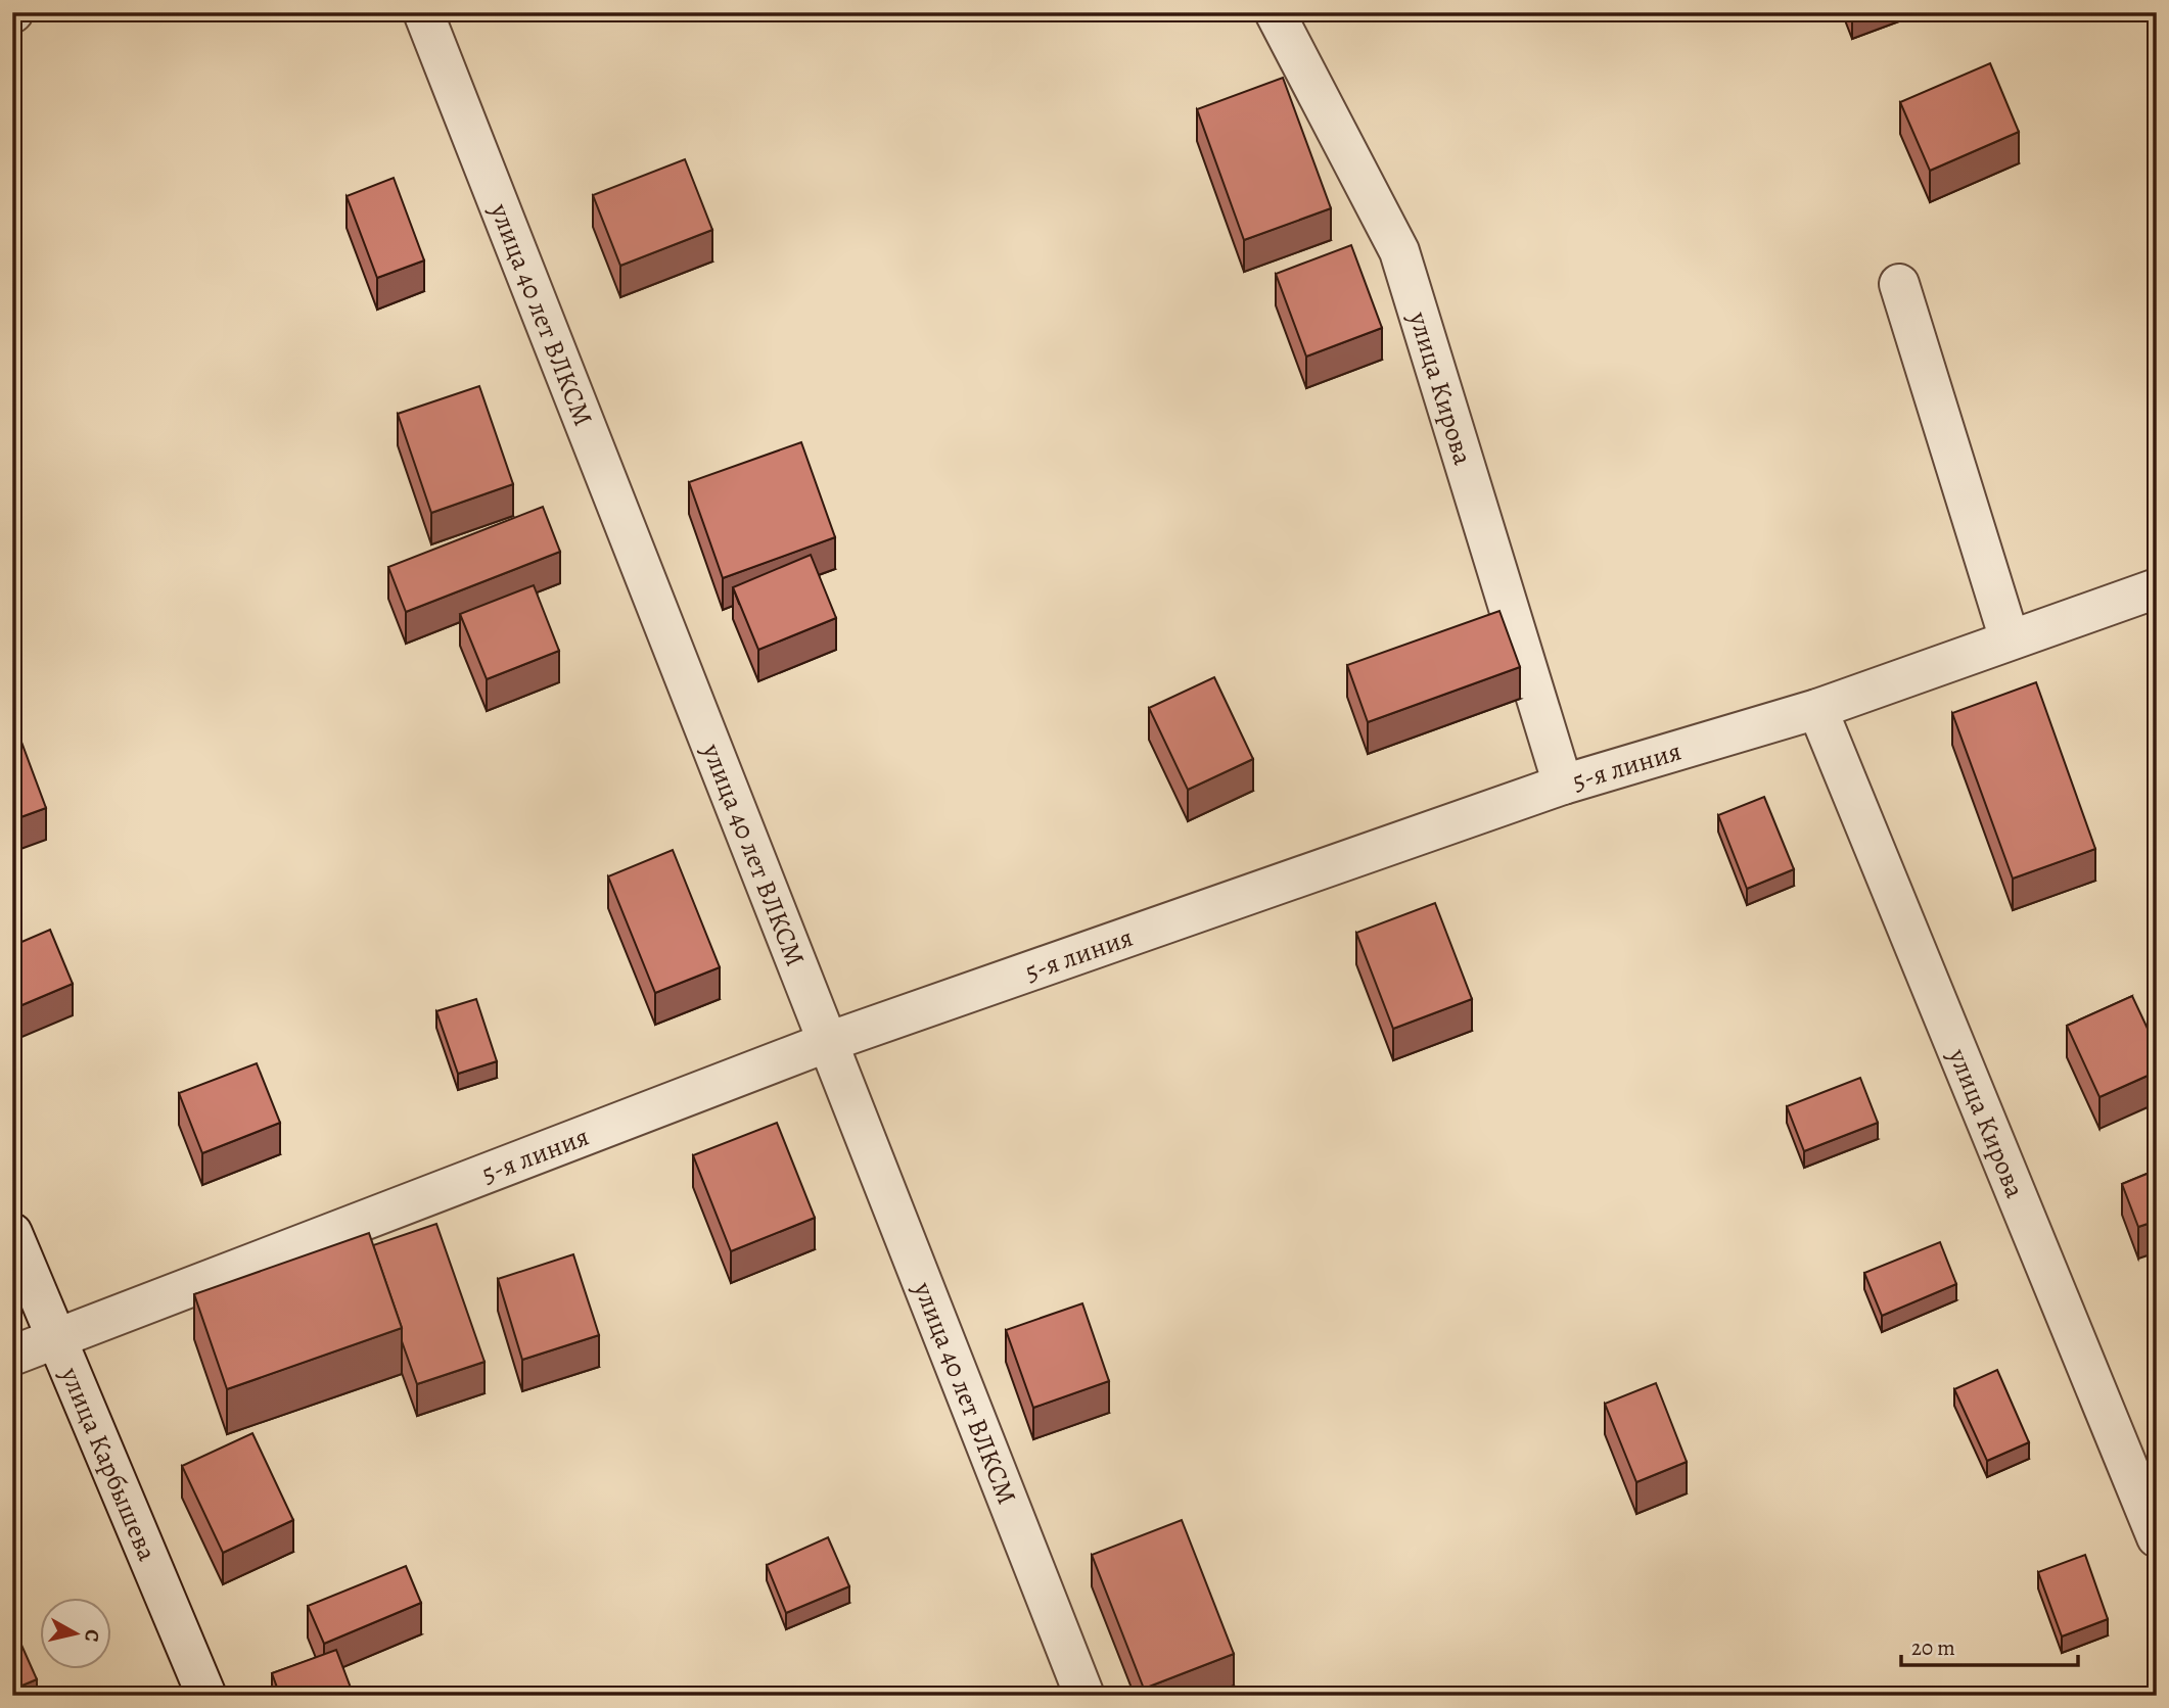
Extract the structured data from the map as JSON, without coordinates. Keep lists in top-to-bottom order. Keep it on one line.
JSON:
{"streets":{"street":["улица 40 лет ВЛКСМ","улица Кирова","5-я линия","улица Карбышева"]},"crossings":[["улица 40 лет ВЛКСМ","5-я линия"],["улица Кирова","5-я линия"],["5-я линия","улица Карбышева"]],"scale_bar":"20 m","north":"right"}
